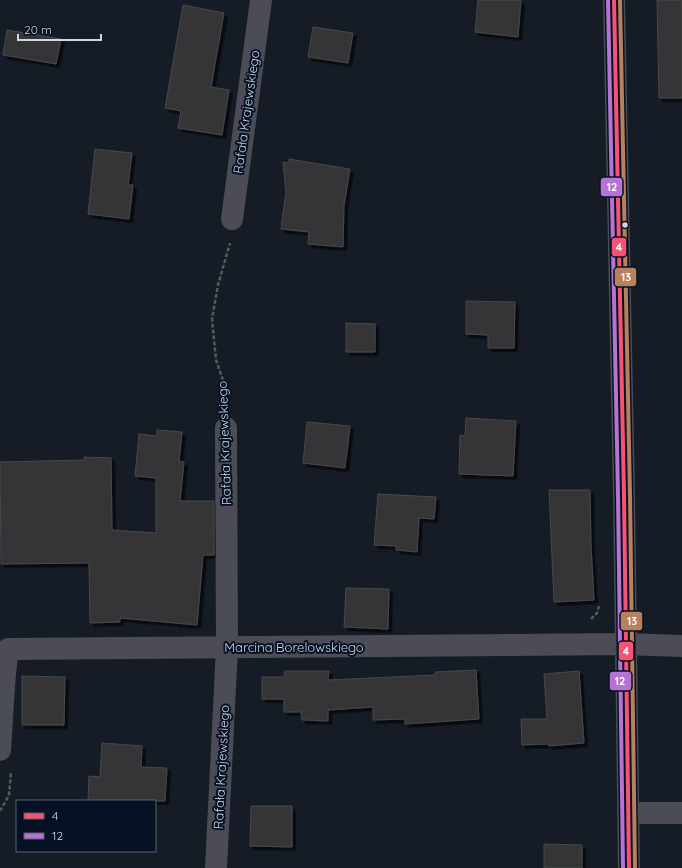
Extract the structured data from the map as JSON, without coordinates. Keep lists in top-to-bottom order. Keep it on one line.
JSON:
{"streets":{"street":["Rafała Krajewskiego","Marcina Borelowskiego"]},"crossings":[["Rafała Krajewskiego","Marcina Borelowskiego"]],"lines":["transit line 4","transit line 12","transit line 13"],"legend":["4","12"],"scale_bar":"20 m"}
